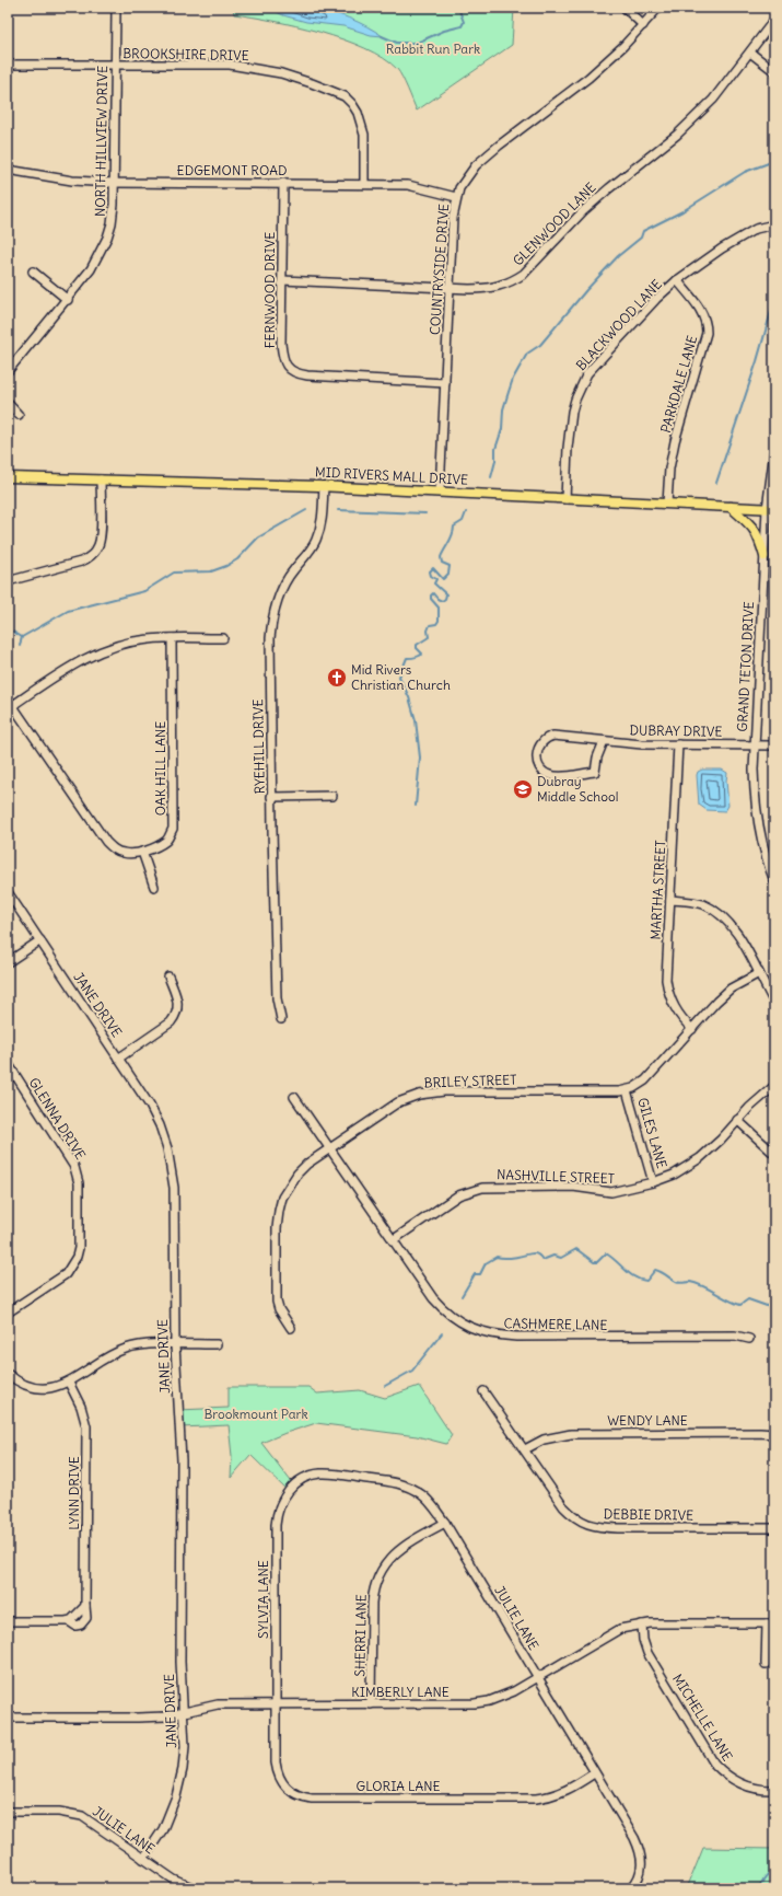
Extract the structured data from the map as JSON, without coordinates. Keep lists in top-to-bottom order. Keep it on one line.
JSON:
{"streets":{"main road":["MID RIVERS MALL DRIVE"],"street":["BROOKSHIRE DRIVE","NORTH HILLVIEW DRIVE","EDGEMONT ROAD","GLENWOOD LANE","COUNTRYSIDE DRIVE","FERNWOOD DRIVE","BLACKWOOD LANE","PARKDALE LANE","GRAND TETON DRIVE","DUBRAY DRIVE","RYEHILL DRIVE","OAK HILL LANE","MARTHA STREET","JANE DRIVE","BRILEY STREET","GLENNA DRIVE","GILES LANE","NASHVILLE STREET","CASHMERE LANE","WENDY LANE","LYNN DRIVE","DEBBIE DRIVE","SYLVIA LANE","JULIE LANE","SHERRI LANE","KIMBERLY LANE","MICHELLE LANE","GLORIA LANE"]},"crossings":[["BROOKSHIRE DRIVE","NORTH HILLVIEW DRIVE"],["BROOKSHIRE DRIVE","EDGEMONT ROAD"],["NORTH HILLVIEW DRIVE","EDGEMONT ROAD"],["EDGEMONT ROAD","COUNTRYSIDE DRIVE"],["EDGEMONT ROAD","FERNWOOD DRIVE"],["GLENWOOD LANE","COUNTRYSIDE DRIVE"],["GLENWOOD LANE","FERNWOOD DRIVE"],["COUNTRYSIDE DRIVE","FERNWOOD DRIVE"],["COUNTRYSIDE DRIVE","MID RIVERS MALL DRIVE"],["BLACKWOOD LANE","PARKDALE LANE"],["BLACKWOOD LANE","MID RIVERS MALL DRIVE"],["PARKDALE LANE","MID RIVERS MALL DRIVE"],["MID RIVERS MALL DRIVE","GRAND TETON DRIVE"],["MID RIVERS MALL DRIVE","RYEHILL DRIVE"],["GRAND TETON DRIVE","DUBRAY DRIVE"],["DUBRAY DRIVE","MARTHA STREET"],["MARTHA STREET","BRILEY STREET"],["JANE DRIVE","JULIE LANE"],["JANE DRIVE","KIMBERLY LANE"],["BRILEY STREET","GILES LANE"],["BRILEY STREET","CASHMERE LANE"],["GILES LANE","NASHVILLE STREET"],["NASHVILLE STREET","CASHMERE LANE"],["WENDY LANE","DEBBIE DRIVE"],["SYLVIA LANE","JULIE LANE"],["SYLVIA LANE","KIMBERLY LANE"],["SYLVIA LANE","GLORIA LANE"],["JULIE LANE","SHERRI LANE"],["JULIE LANE","KIMBERLY LANE"],["JULIE LANE","GLORIA LANE"],["SHERRI LANE","KIMBERLY LANE"],["KIMBERLY LANE","MICHELLE LANE"],["KIMBERLY LANE","GLORIA LANE"]],"parks":["Rabbit Run Park","Brookmount Park"],"places":{"church":["Mid Rivers Christian Church"],"school or university":["Dubray Middle School"]}}
